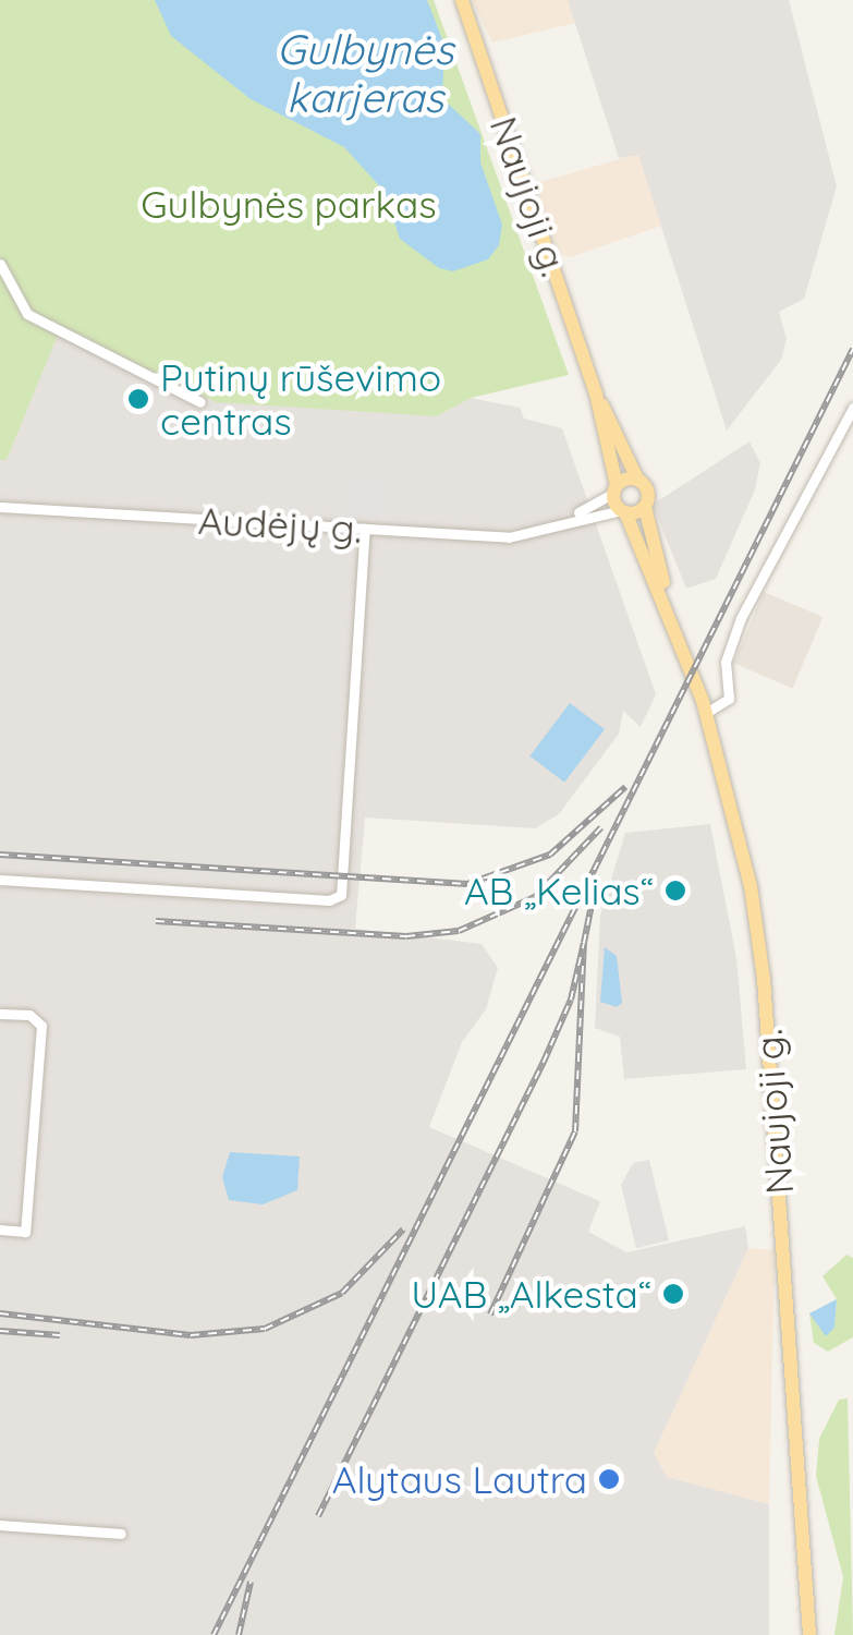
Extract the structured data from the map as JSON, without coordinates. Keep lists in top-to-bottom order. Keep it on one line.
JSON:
{"streets":{"main road":["Naujoji g."],"street":["Audėjų g."]},"crossings":[["Naujoji g.","Audėjų g."]],"water":["Gulbynės karjeras"],"parks":["Gulbynės parkas"],"places":["Putinų rūševimo centras","AB „Kelias“","UAB „Alkesta“","Alytaus Lautra"]}
